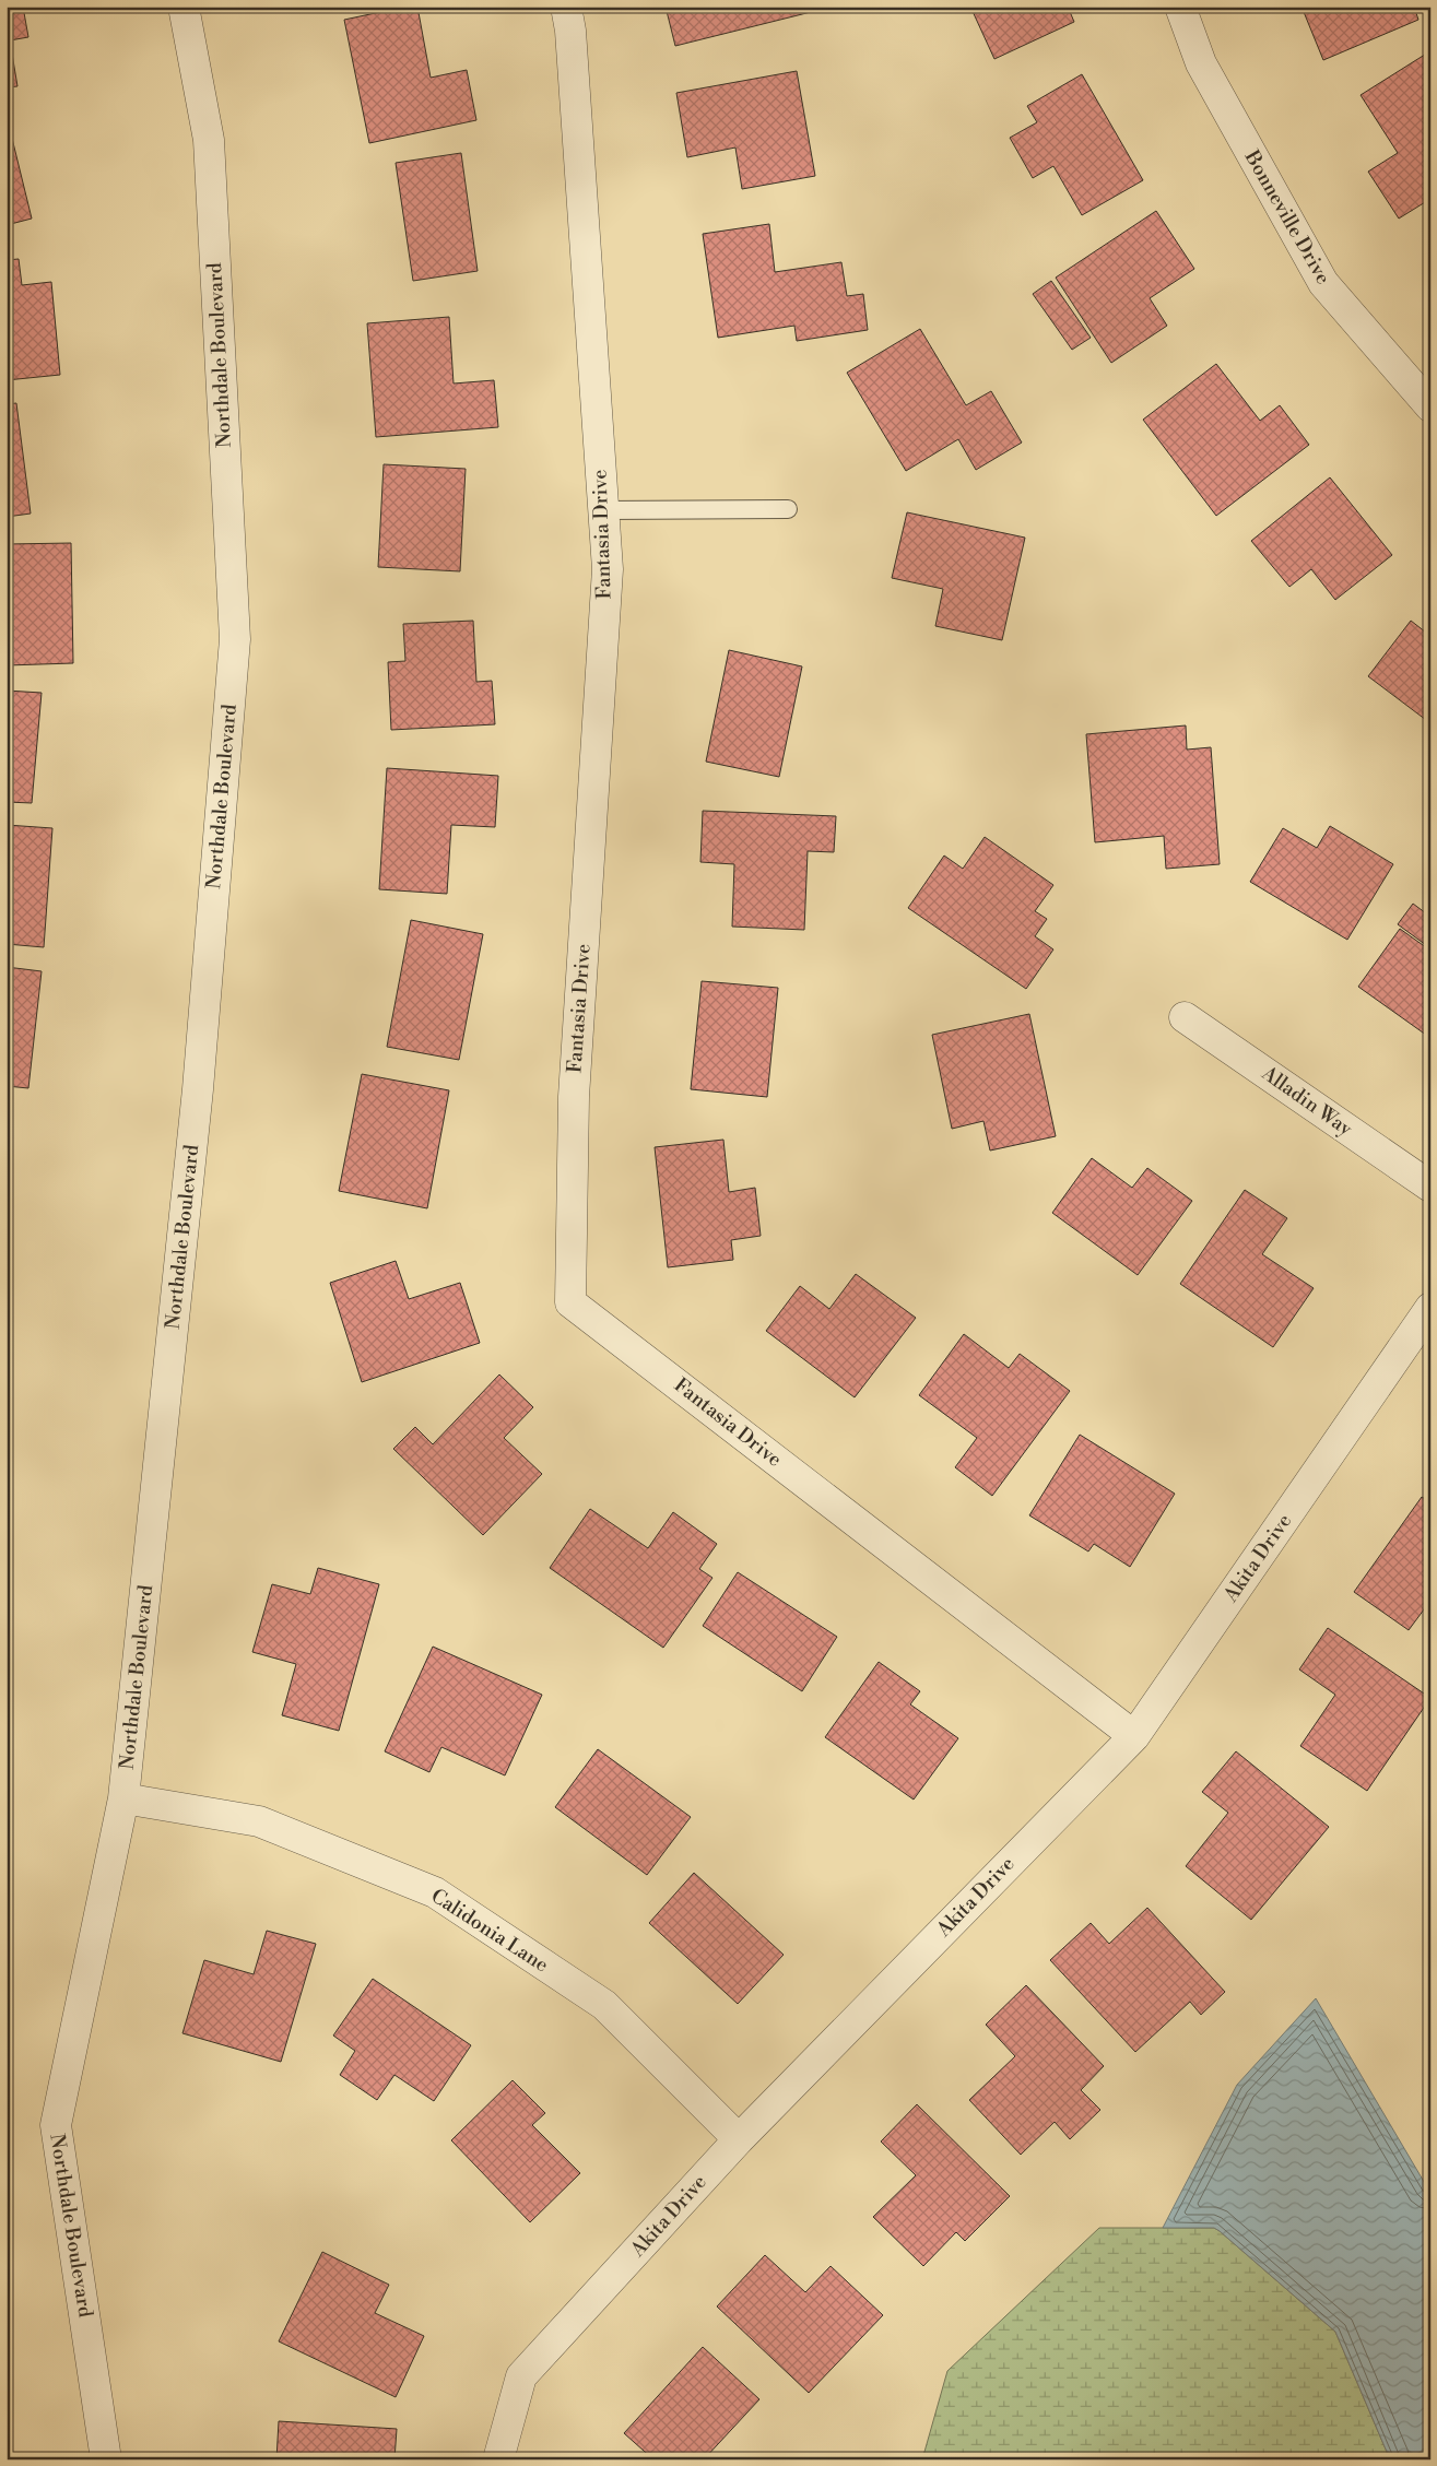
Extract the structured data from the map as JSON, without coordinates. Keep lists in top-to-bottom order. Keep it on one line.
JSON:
{"streets":{"street":["Bonneville Drive","Northdale Boulevard","Fantasia Drive","Alladin Way","Akita Drive","Calidonia Lane"]},"crossings":[["Northdale Boulevard","Calidonia Lane"],["Fantasia Drive","Akita Drive"],["Akita Drive","Calidonia Lane"]]}
